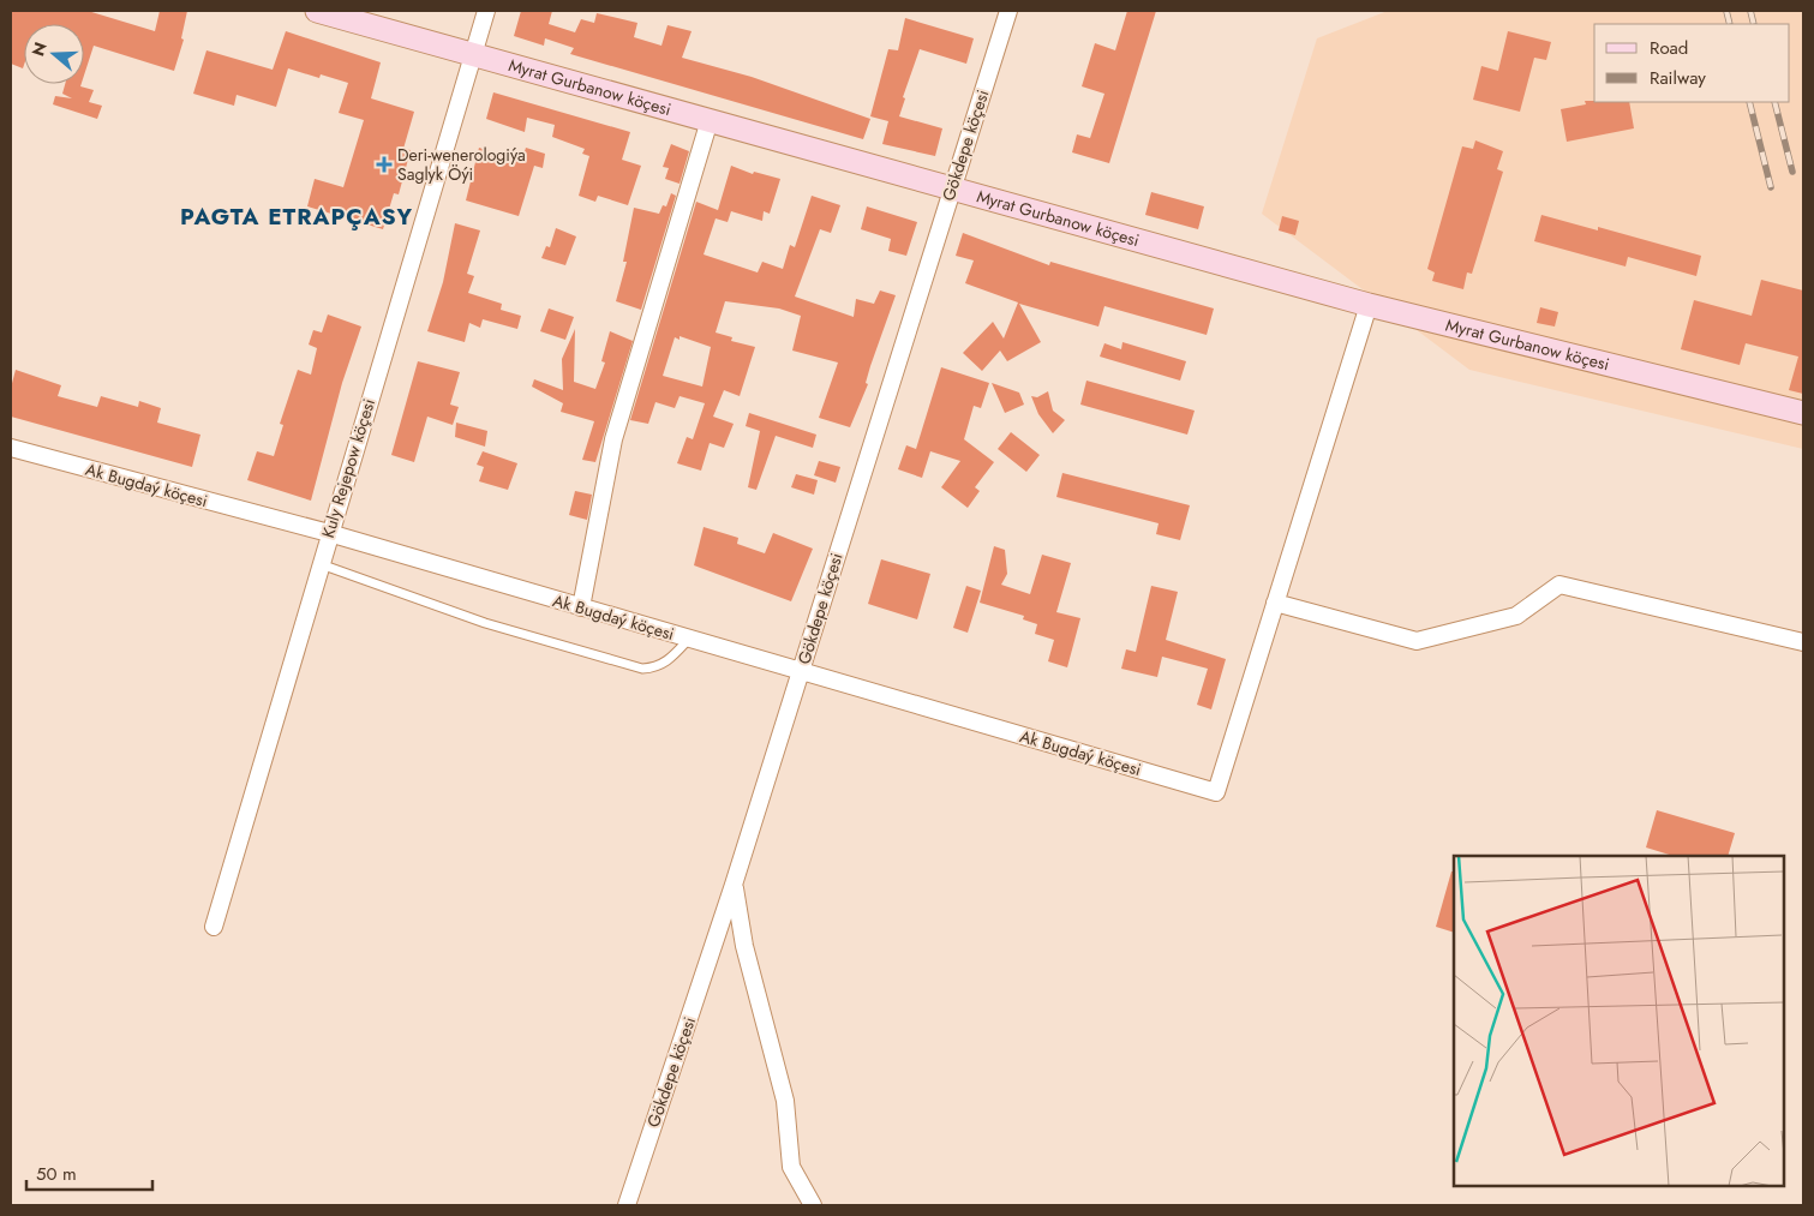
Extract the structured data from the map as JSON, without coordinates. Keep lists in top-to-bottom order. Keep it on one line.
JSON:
{"streets":{"street":["Myrat Gurbanow köçesi","Gökdepe köçesi","Kuly Rejepow köçesi","Ak Bugdaý köçesi"]},"crossings":[["Myrat Gurbanow köçesi","Gökdepe köçesi"],["Myrat Gurbanow köçesi","Kuly Rejepow köçesi"],["Gökdepe köçesi","Ak Bugdaý köçesi"],["Kuly Rejepow köçesi","Ak Bugdaý köçesi"]],"districts":["PAGTA ETRAPÇASY"],"places":{"health":["Deri-wenerologiýa Saglyk Öýi"]},"legend":["Road","Railway"],"scale_bar":"50 m","north":"left"}
